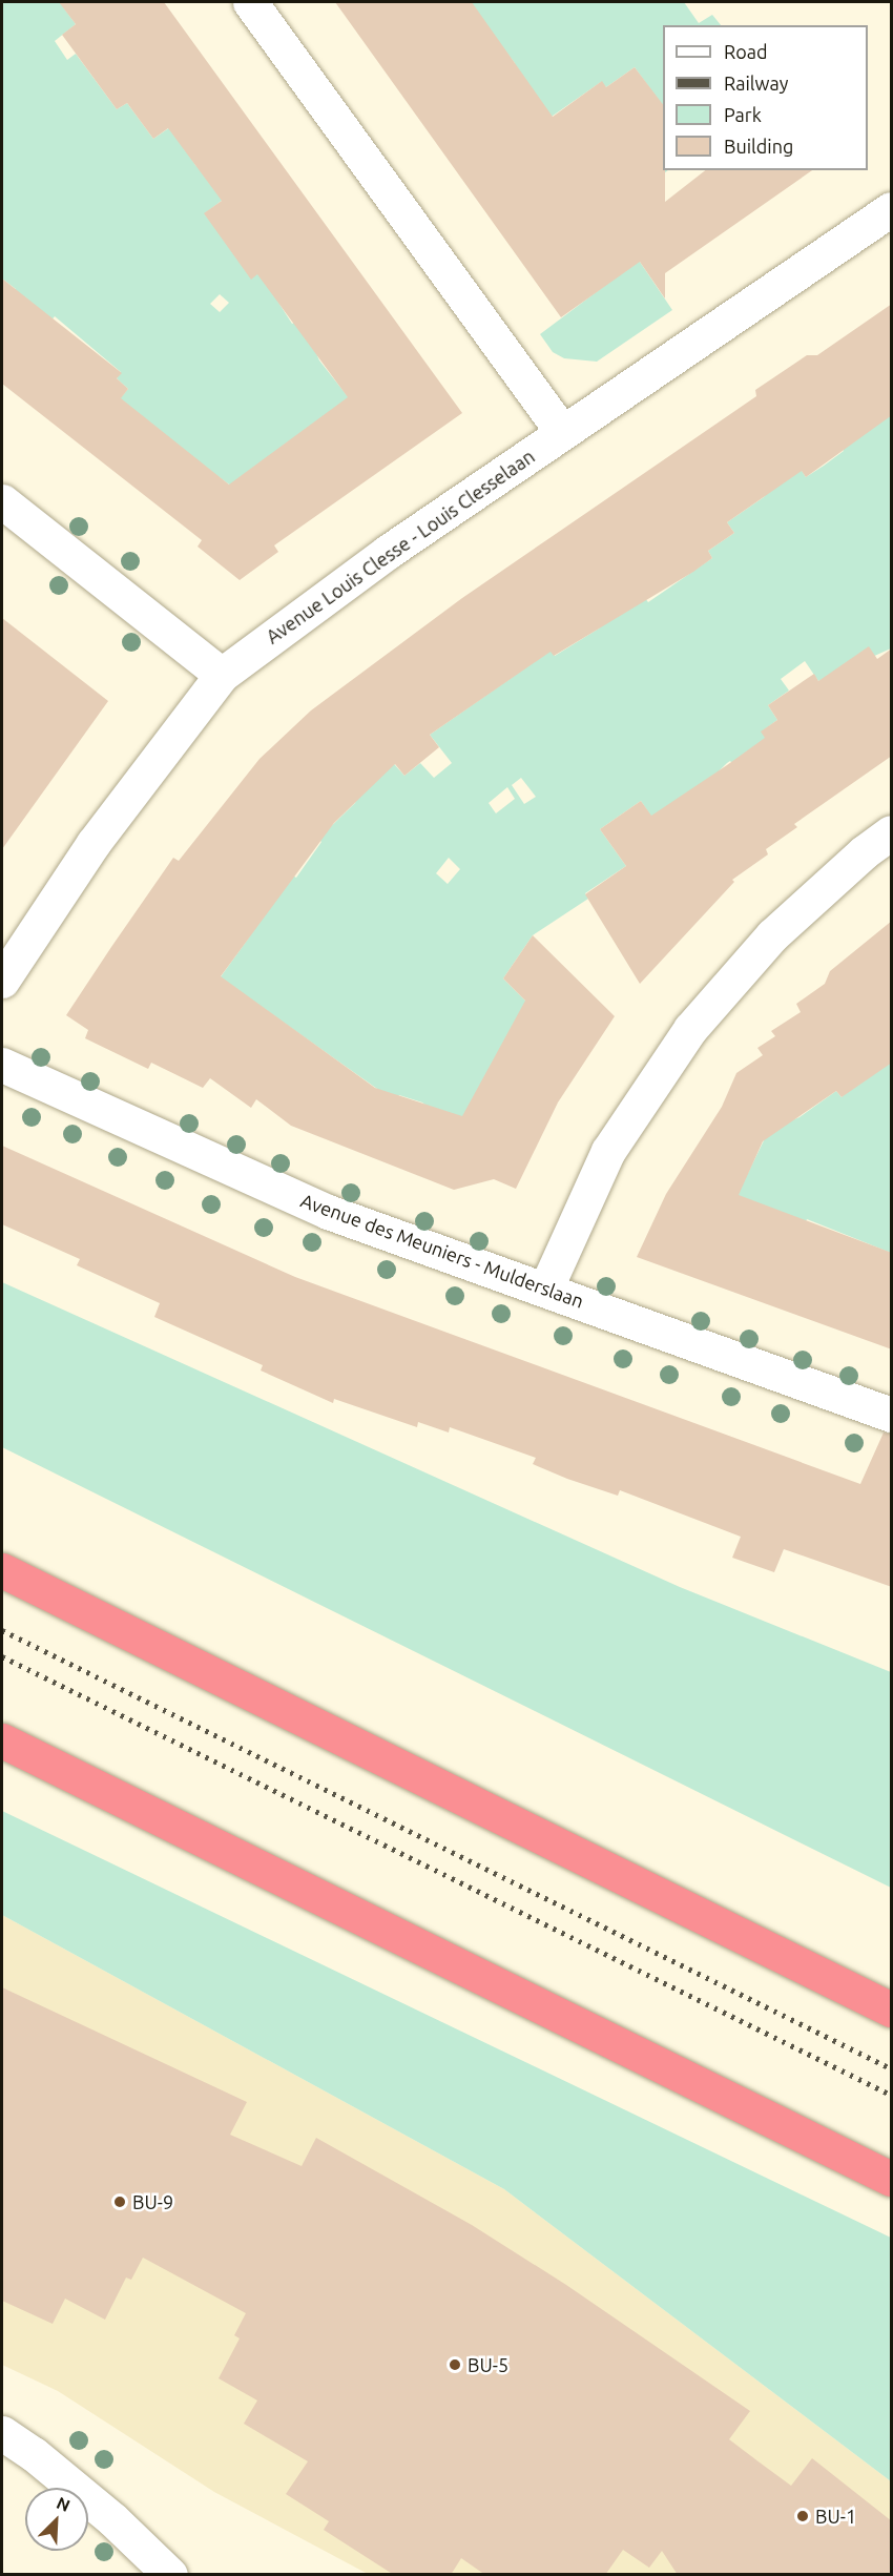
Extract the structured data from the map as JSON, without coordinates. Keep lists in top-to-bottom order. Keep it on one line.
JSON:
{"streets":{"street":["Avenue Louis Clesse - Louis Clesselaan","Avenue des Meuniers - Mulderslaan"]},"places":["BU-9","BU-5","BU-1"],"legend":["Road","Railway","Park","Building"],"north":"top right"}
